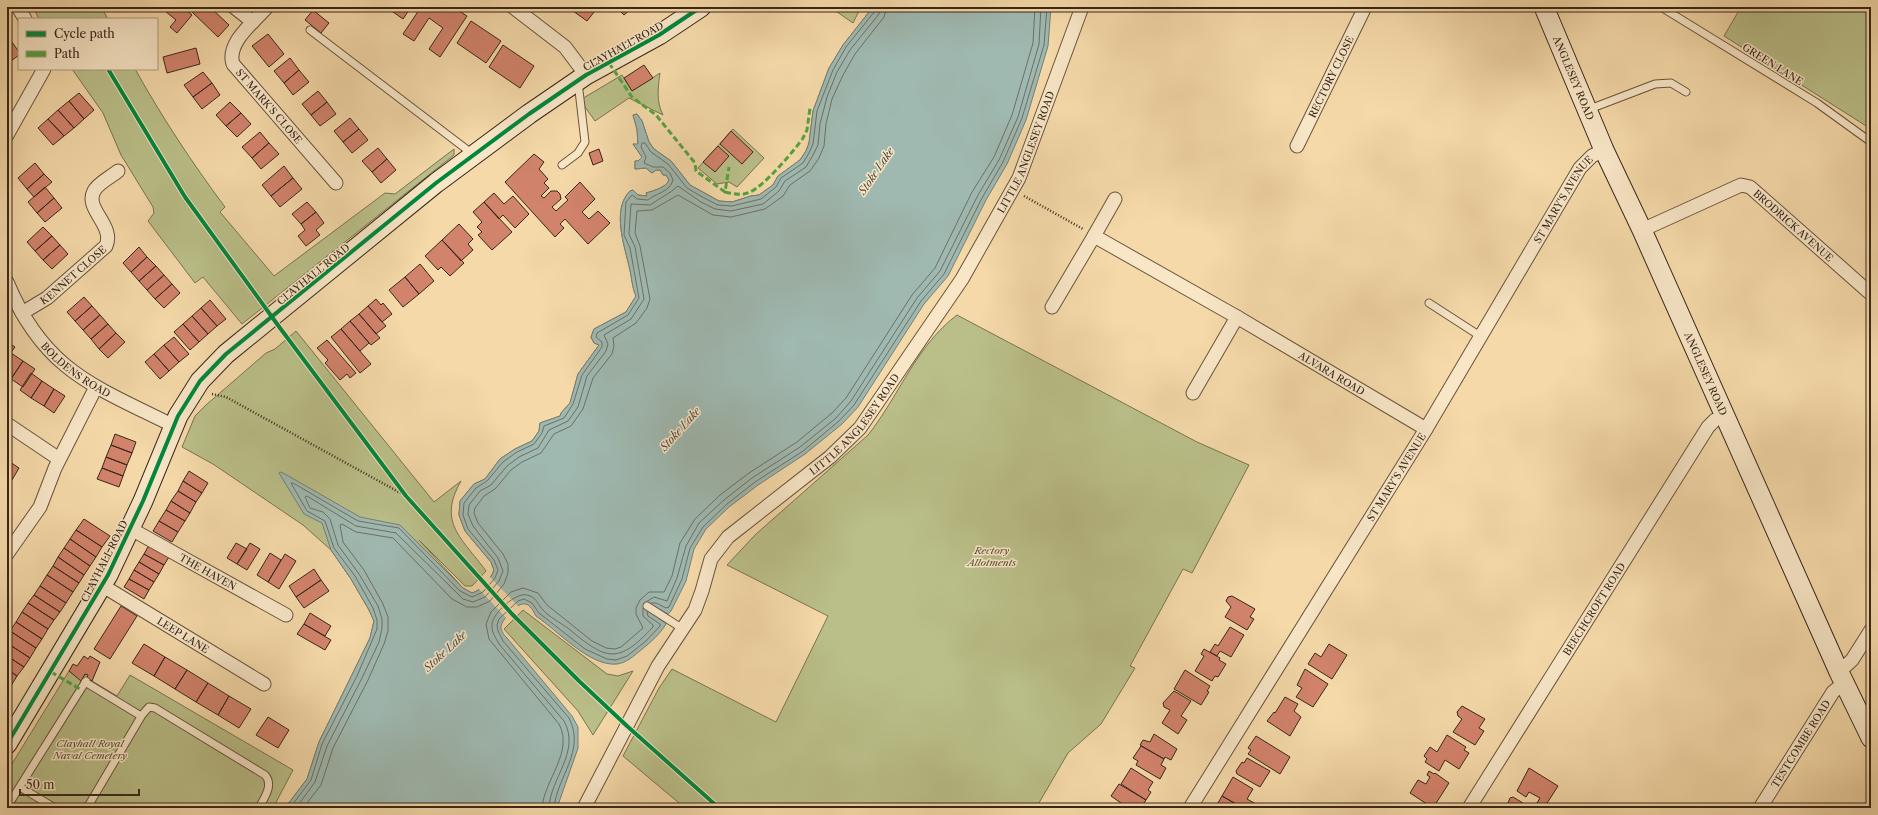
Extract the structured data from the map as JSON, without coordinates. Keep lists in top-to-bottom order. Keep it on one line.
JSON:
{"streets":{"street":["CLAYHALL ROAD","RECTORY CLOSE","ANGLESEY ROAD","ST MARK'S CLOSE","LITTLE ANGLESEY ROAD","ST MARY'S AVENUE","BRODRICK AVENUE","KENNET CLOSE","BOLDENS ROAD","ALVARA ROAD","THE HAVEN","BEECHCROFT ROAD","LEEP LANE","TESTCOMBE ROAD"],"lane":["GREEN LANE"]},"crossings":[["CLAYHALL ROAD","BOLDENS ROAD"],["CLAYHALL ROAD","THE HAVEN"],["CLAYHALL ROAD","LEEP LANE"],["ANGLESEY ROAD","ST MARY'S AVENUE"],["ANGLESEY ROAD","BRODRICK AVENUE"],["ANGLESEY ROAD","BEECHCROFT ROAD"],["ANGLESEY ROAD","TESTCOMBE ROAD"],["ST MARY'S AVENUE","ALVARA ROAD"],["KENNET CLOSE","BOLDENS ROAD"]],"water":["Stoke Lake"],"parks":["Rectory Allotments","Clayhall Royal Naval Cemetery"],"legend":["Cycle path","Path"],"scale_bar":"50 m"}
